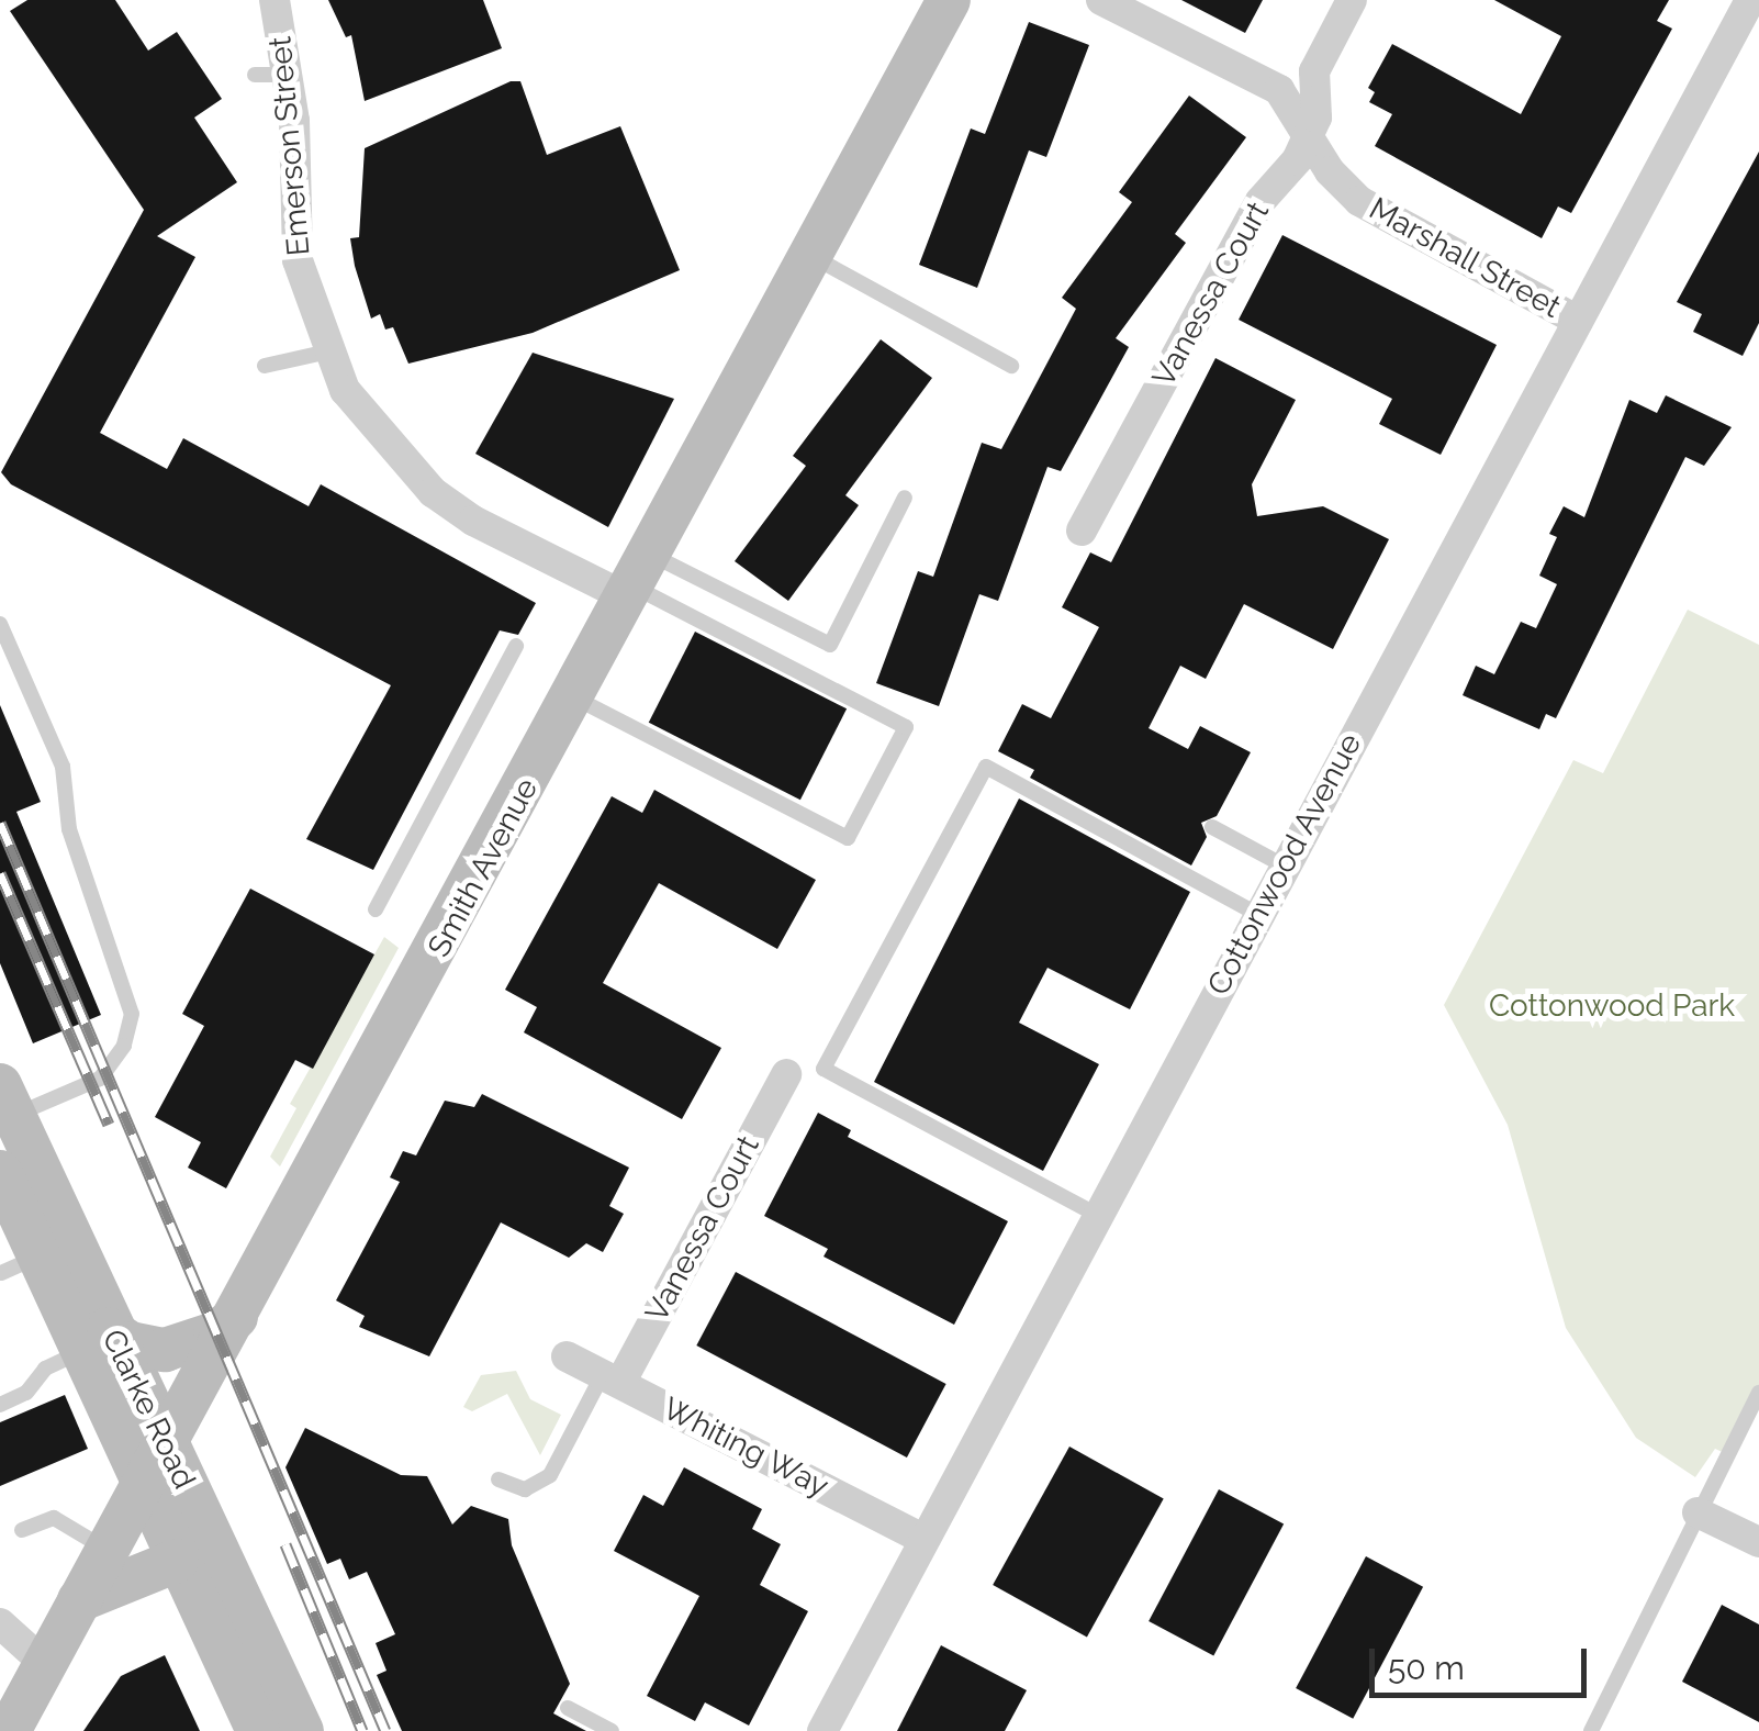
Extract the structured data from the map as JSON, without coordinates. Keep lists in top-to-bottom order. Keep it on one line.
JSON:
{"streets":{"street":["Emerson Street","Marshall Street","Vanessa Court","Cottonwood Avenue","Smith Avenue","Clarke Road","Whiting Way"]},"crossings":[["Emerson Street","Smith Avenue"],["Marshall Street","Vanessa Court"],["Marshall Street","Cottonwood Avenue"],["Vanessa Court","Whiting Way"],["Cottonwood Avenue","Whiting Way"],["Smith Avenue","Clarke Road"]],"parks":["Cottonwood Park"],"scale_bar":"50 m"}
